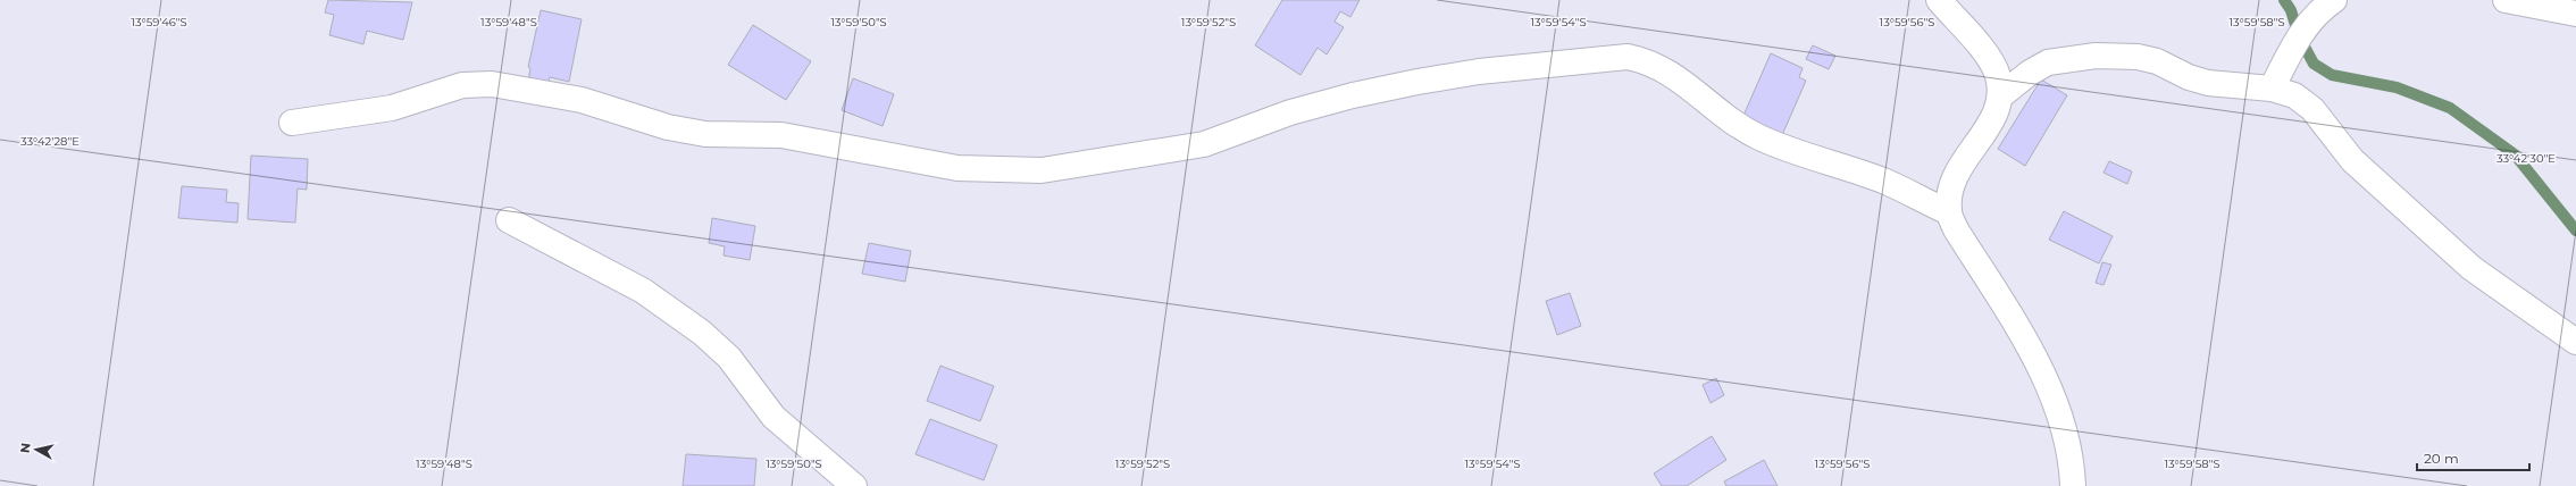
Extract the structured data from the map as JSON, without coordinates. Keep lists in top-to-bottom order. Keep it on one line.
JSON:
{"scale_bar":"20 m","north":"left","coordinates":["13°59'46\"S","13°59'48\"S","13°59'50\"S","13°59'52\"S","13°59'54\"S","13°59'56\"S","13°59'58\"S","33°42'28\"E","33°42'30\"E"]}
